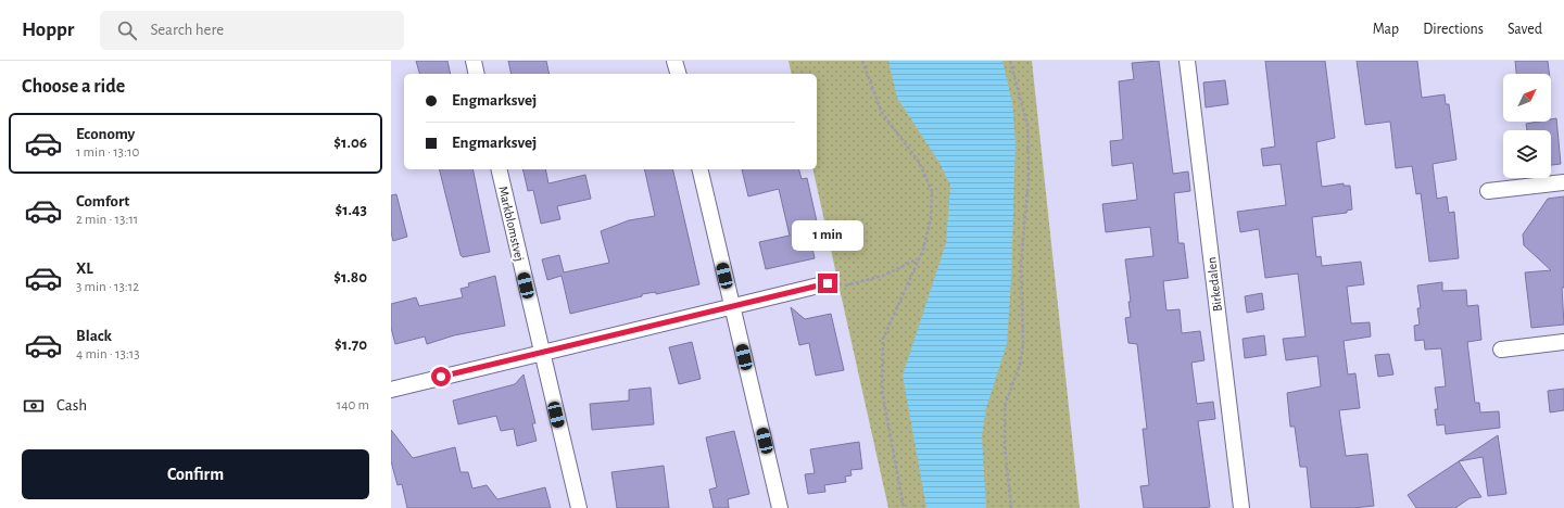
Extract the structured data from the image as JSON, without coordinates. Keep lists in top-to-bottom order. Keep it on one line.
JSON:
{"streets":{"street":["Markblomstvej","Birkedalen"]},"north":"top right","page":{"header":"Hoppr","search":"Search here","nav":["Map","Directions","Saved"],"heading":"Choose a ride","banner":["Engmarksvej","Engmarksvej"],"list":[{"name":"Economy","note":"1 min · 13:10","value":"$1.06"},{"name":"Comfort","note":"2 min · 13:11","value":"$1.43"},{"name":"XL","note":"3 min · 13:12","value":"$1.80"},{"name":"Black","note":"4 min · 13:13","value":"$1.70"}],"bubble":"1 min","pay":["Cash","140 m"],"buttons":"Confirm"}}
